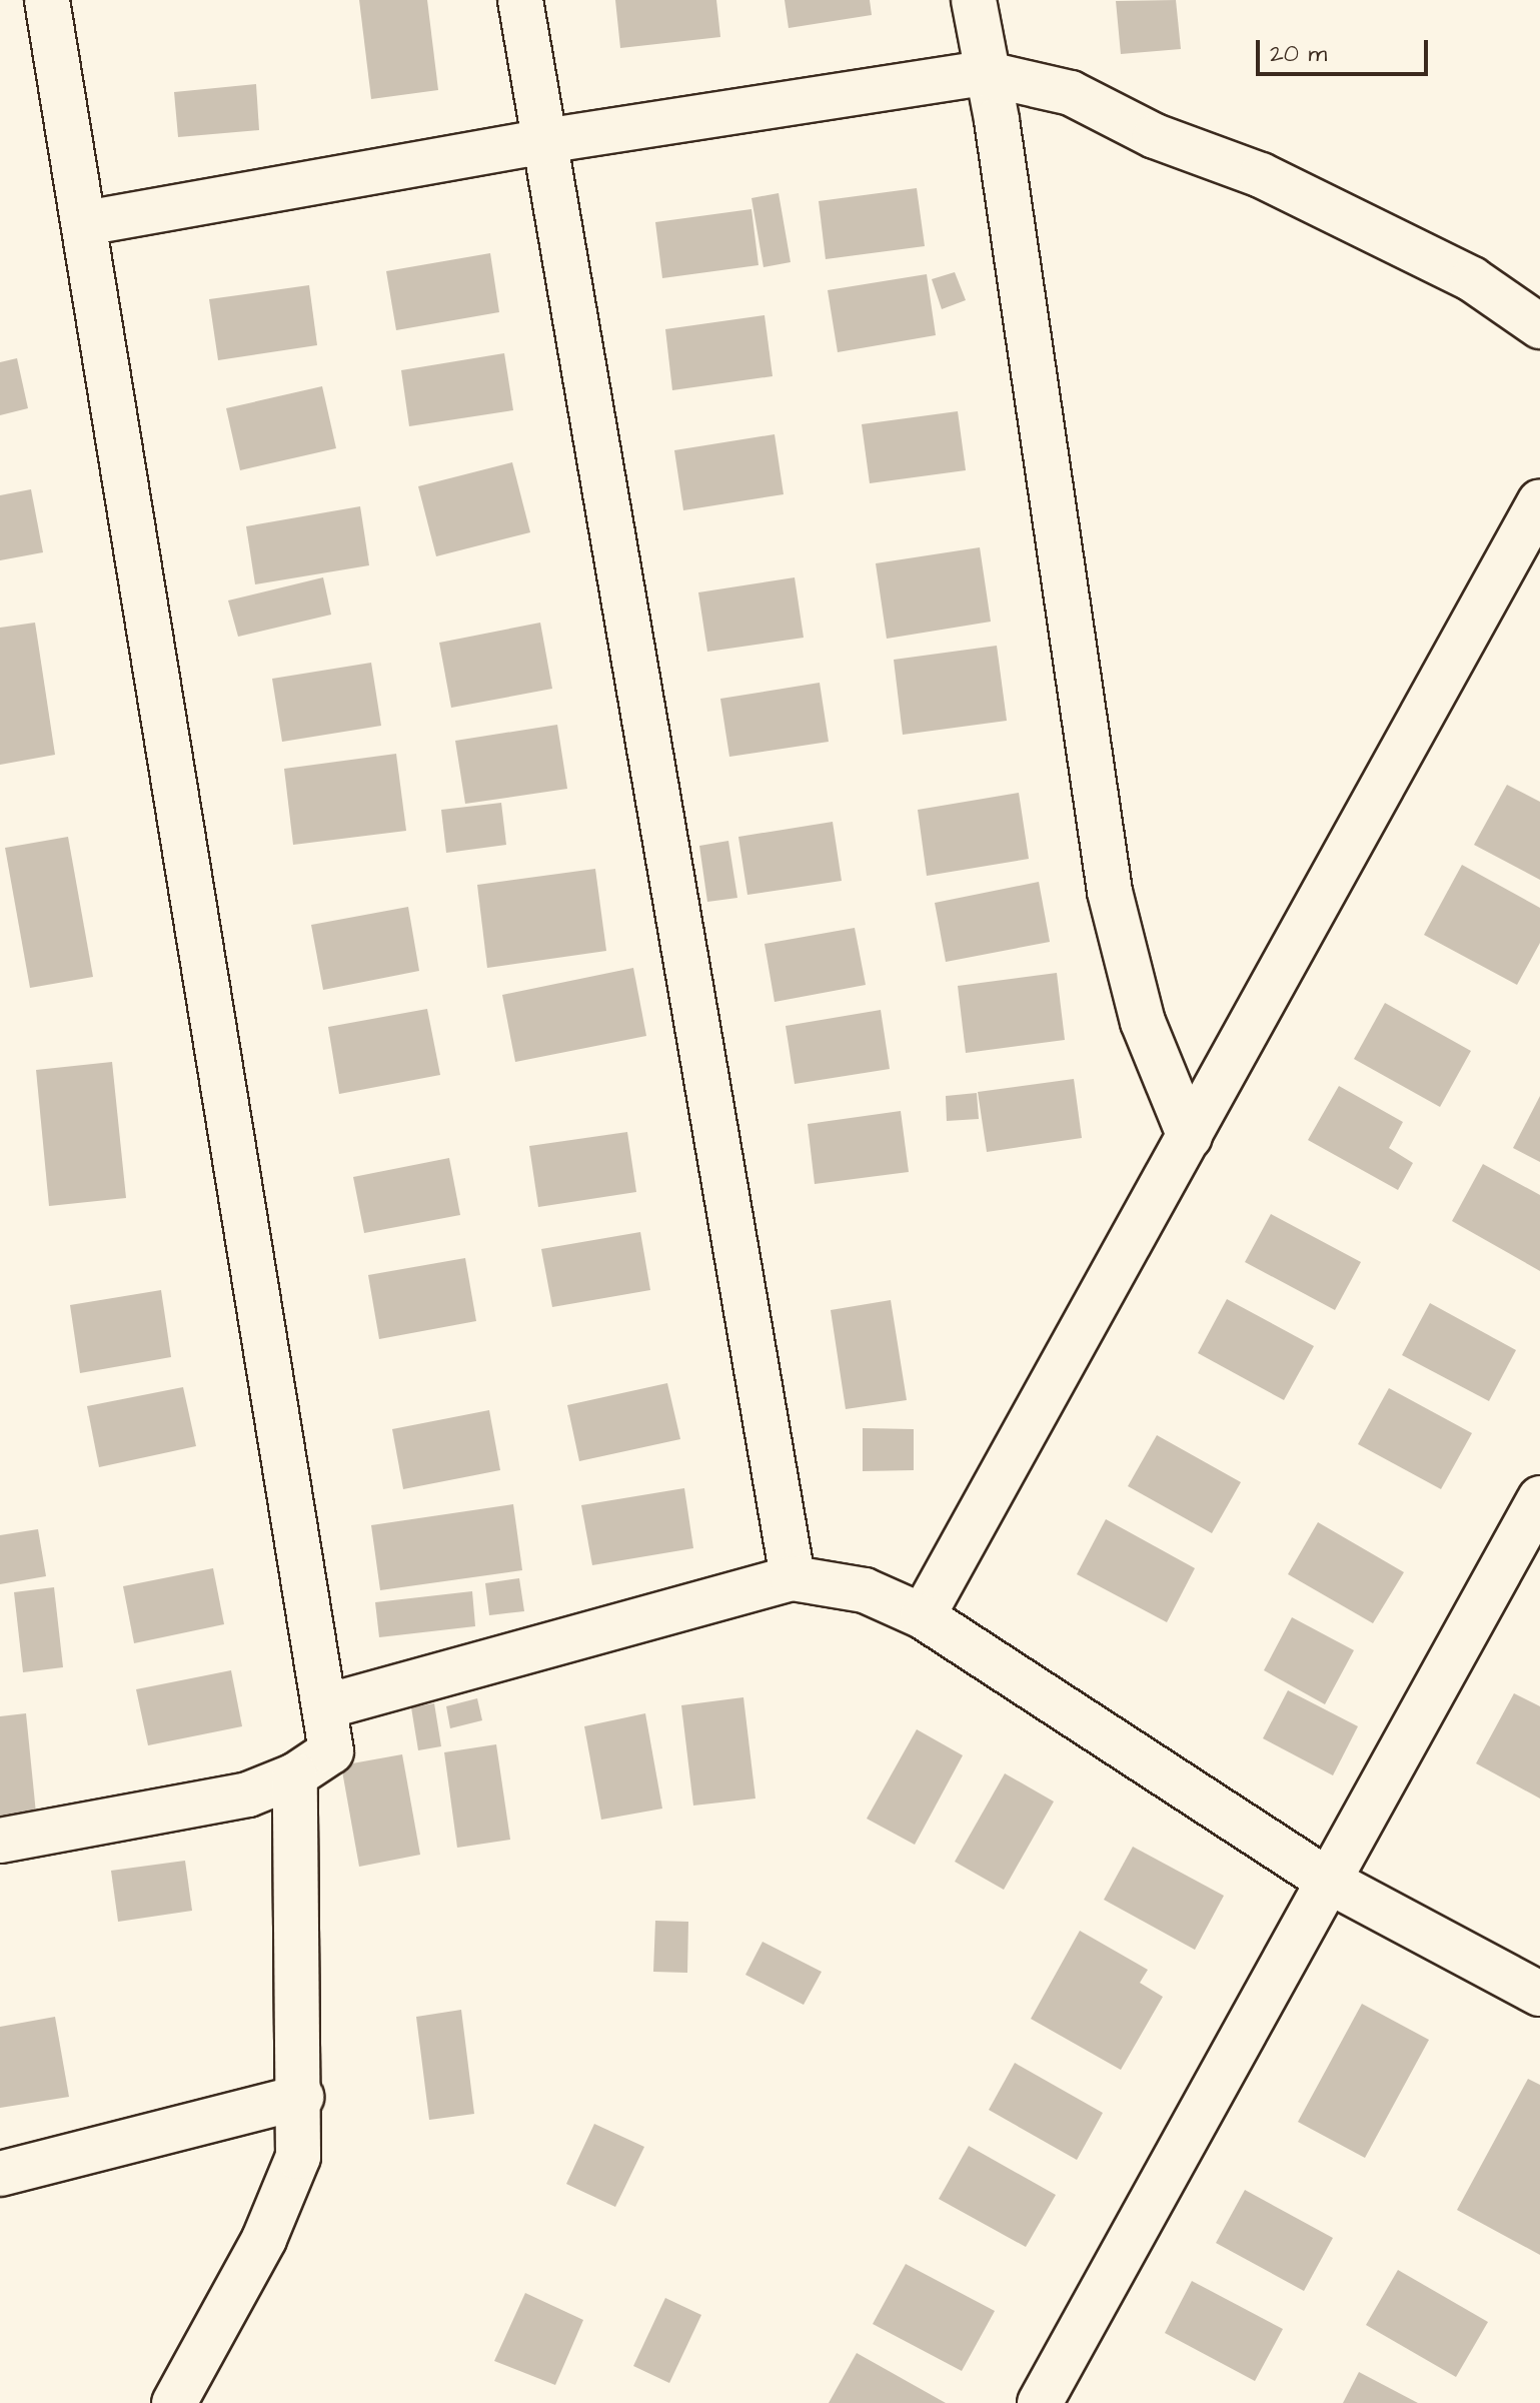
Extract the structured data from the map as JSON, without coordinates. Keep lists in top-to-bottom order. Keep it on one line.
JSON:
{"scale_bar":"20 m"}
